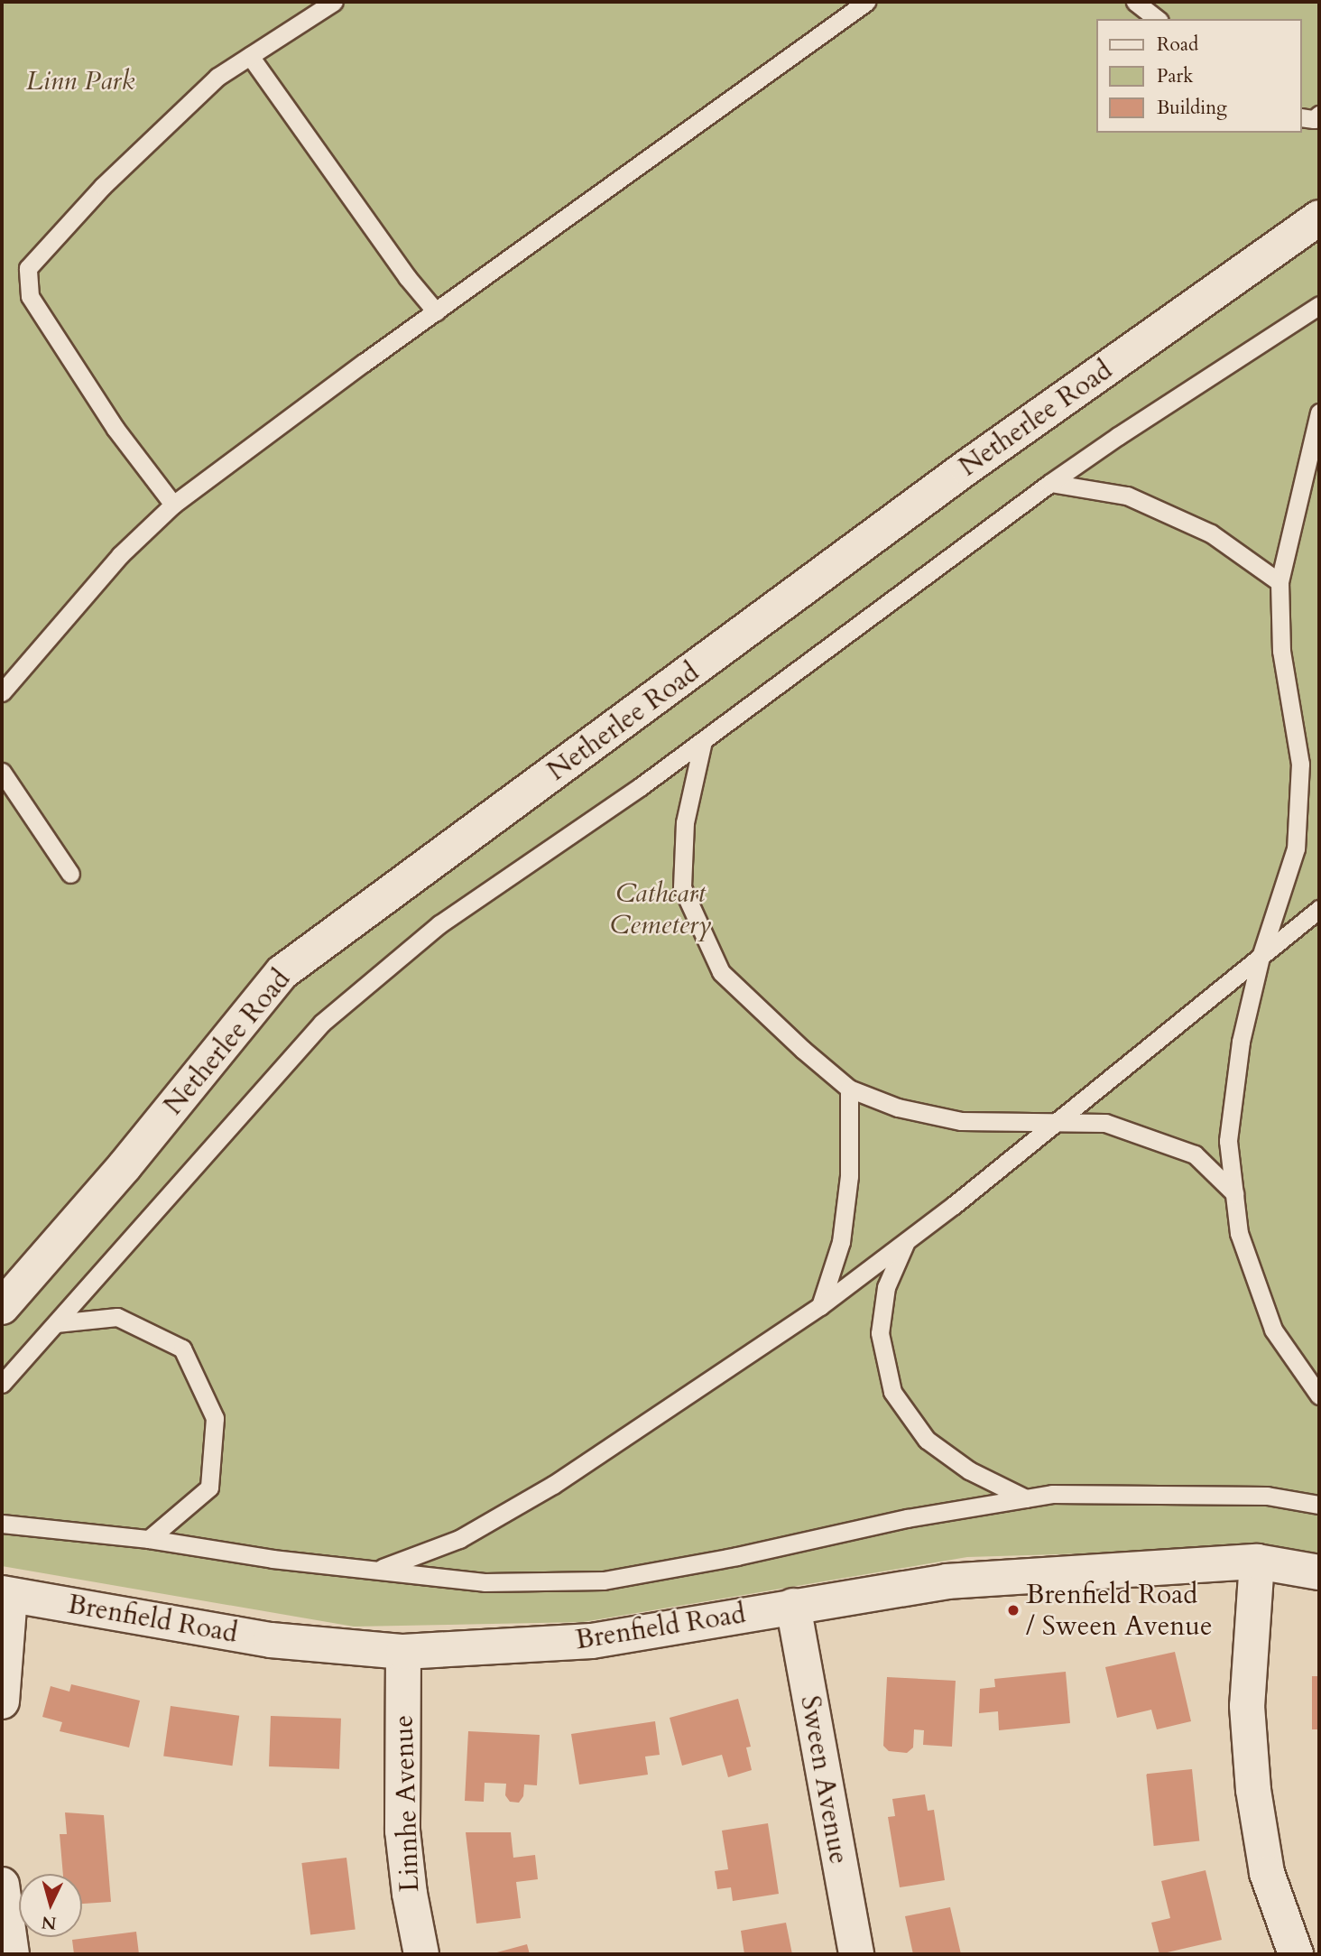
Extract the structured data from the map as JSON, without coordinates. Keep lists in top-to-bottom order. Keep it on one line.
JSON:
{"streets":{"street":["Netherlee Road","Brenfield Road","Sween Avenue","Linnhe Avenue"]},"crossings":[["Brenfield Road","Sween Avenue"],["Brenfield Road","Linnhe Avenue"]],"parks":["Linn Park","Cathcart Cemetery"],"places":["Brenfield Road / Sween Avenue"],"legend":["Road","Park","Building"],"north":"bottom"}
